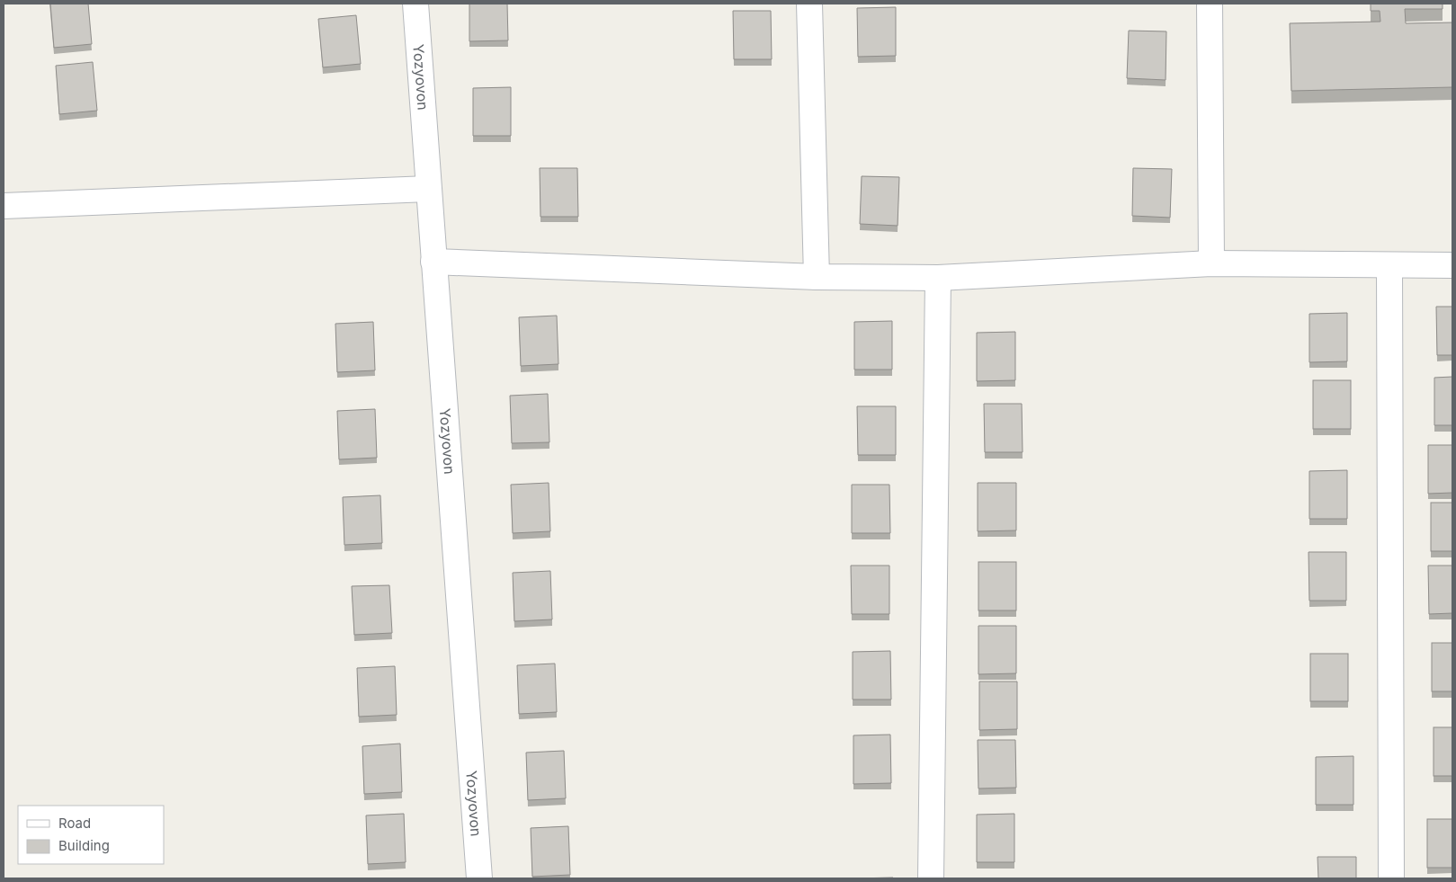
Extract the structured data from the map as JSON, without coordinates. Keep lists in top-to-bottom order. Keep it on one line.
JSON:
{"streets":{"street":["Yozyovon"]},"legend":["Road","Building"]}
